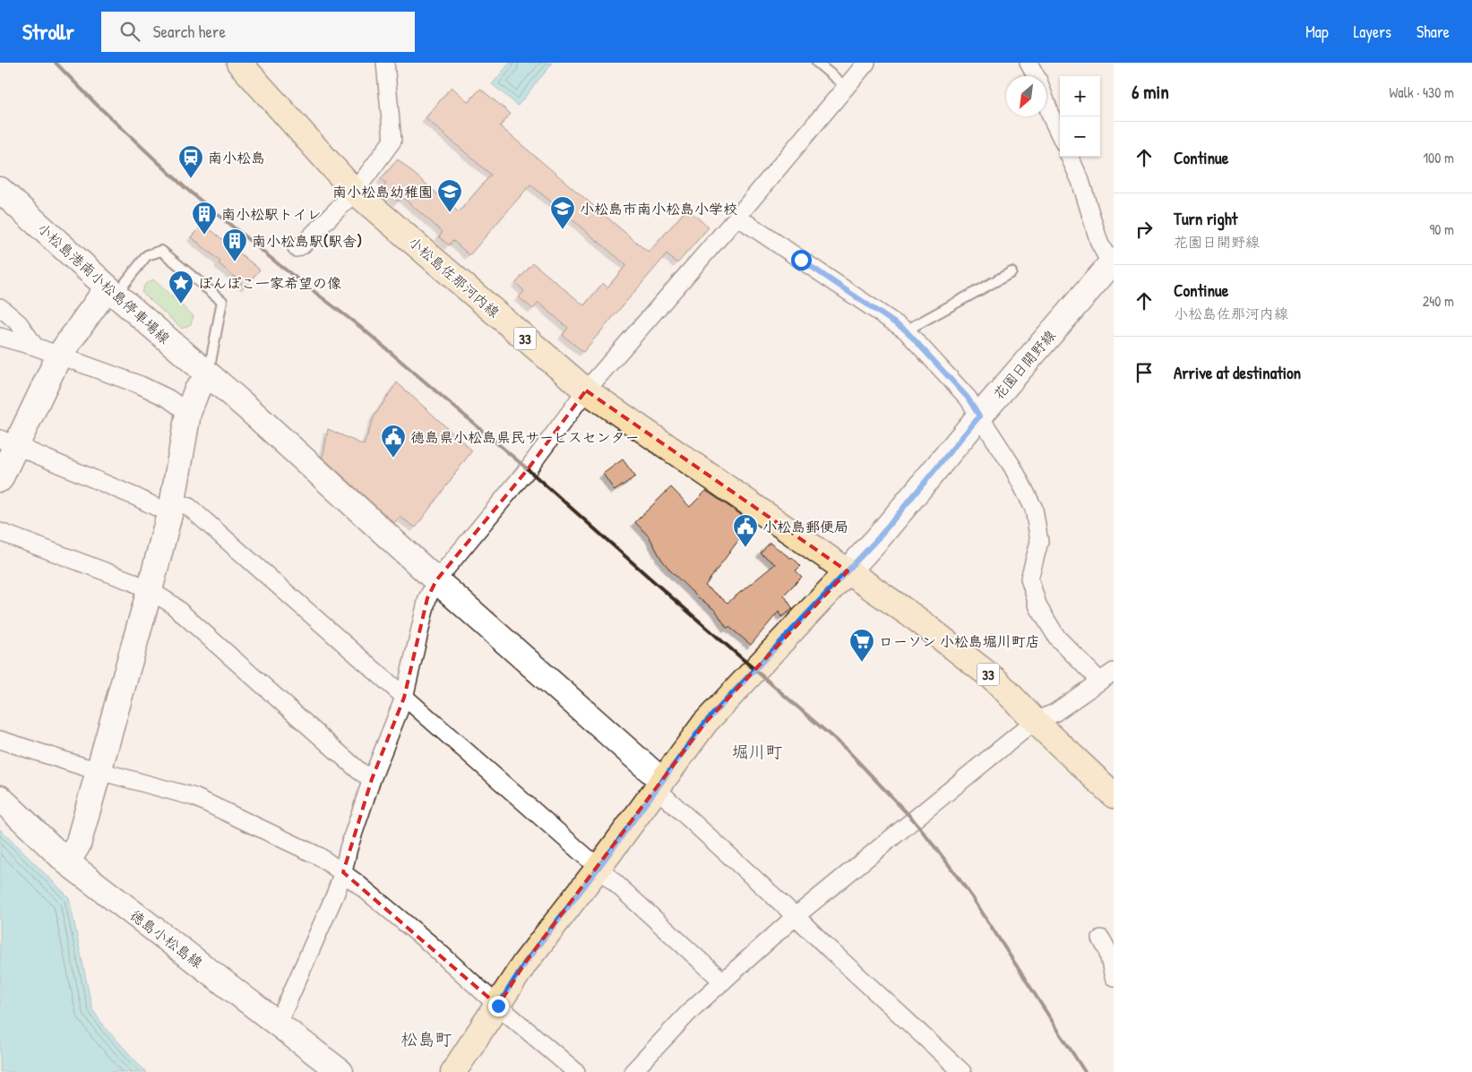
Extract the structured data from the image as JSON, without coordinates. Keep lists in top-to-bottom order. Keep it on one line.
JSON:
{"streets":{"main road":["小松島佐那河内線","33"],"street":["小松島港南小松島停車場線","花園日開野線","徳島小松島線"]},"crossings":[["小松島佐那河内線","花園日開野線"]],"districts":["堀川町","松島町"],"places":{"station":["南小松島"],"school or university":["南小松島幼稚園","小松島市南小松島小学校"],"building":["南小松駅トイレ","南小松島駅(駅舎)"],"place":["ぽんぽこ一家希望の像"],"public building":["徳島県小松島県民サービスセンター","小松島郵便局"],"supermarket":["ローソン 小松島堀川町店"]},"north":"bottom left","page":{"header":"Strollr","search":"Search here","nav":["Map","Layers","Share"],"heading":["6 min","Walk · 430 m"],"map_buttons":["+","−"],"list":[["Continue","100 m"],["Turn right","花園日開野線","90 m"],["Continue","小松島佐那河内線","240 m"],"Arrive at destination"]}}
